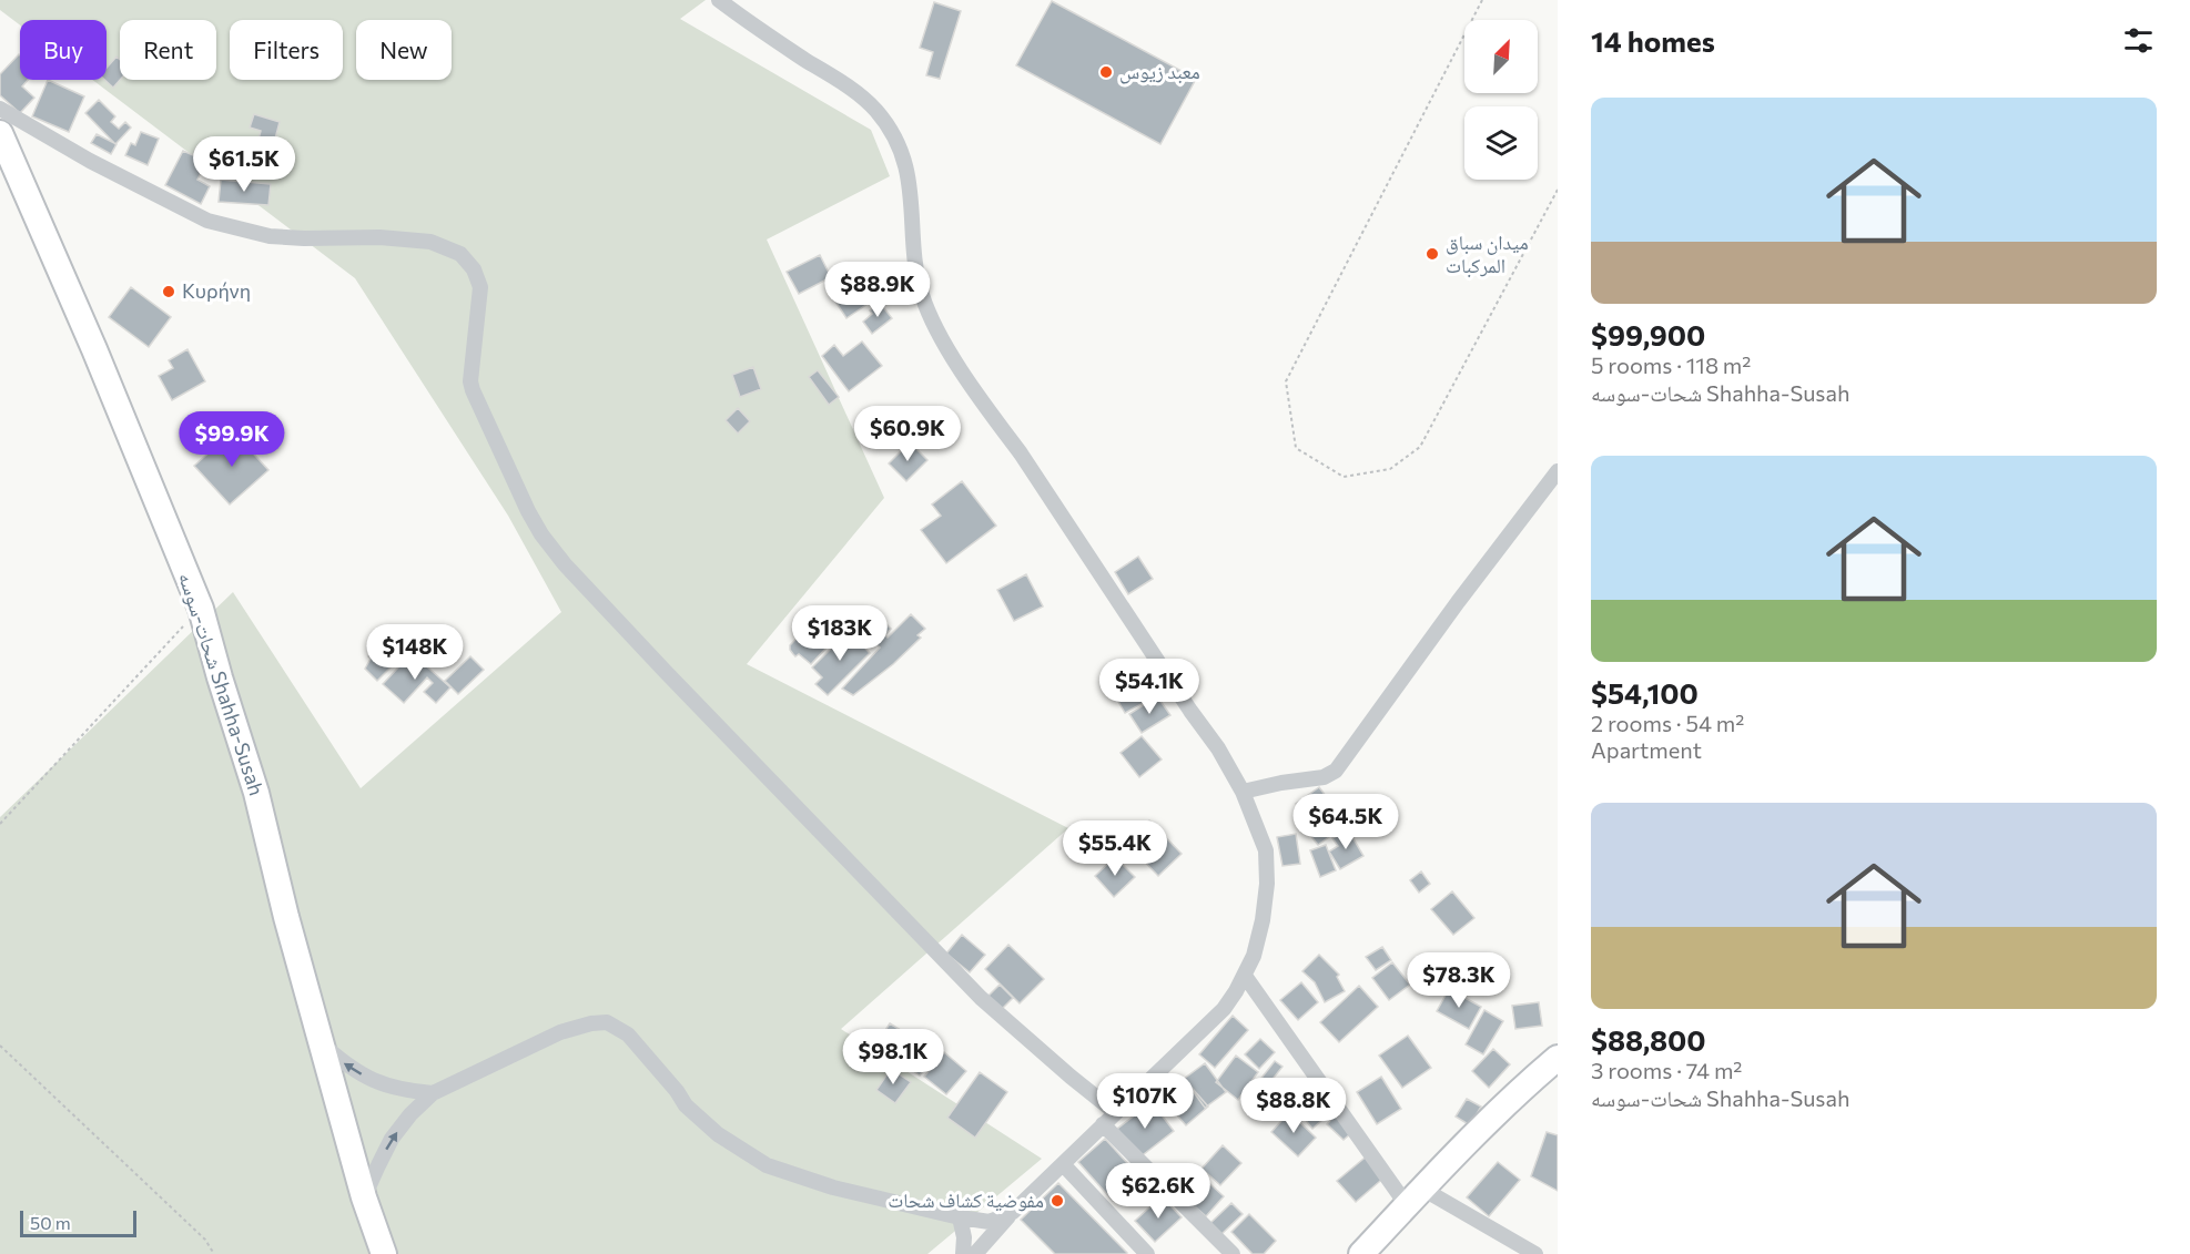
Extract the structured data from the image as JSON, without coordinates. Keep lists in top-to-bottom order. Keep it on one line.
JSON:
{"streets":{"main road":["شحات-سوسه Shahha-Susah"]},"places":["معبد زيوس","ميدان سباق المركبات","Κυρήνη","مفوضية كشاف شحات"],"scale_bar":"50 m","north":"top right","page":{"heading":"14 homes","chip":["Buy","Rent","Filters","New"],"list":[{"name":"$99,900","note":"5 rooms · 118 m² · شحات-سوسه Shahha-Susah"},{"name":"$54,100","note":"2 rooms · 54 m² · Apartment"},{"name":"$88,800","note":"3 rooms · 74 m² · شحات-سوسه Shahha-Susah"}],"price":["$61.5K","$88.9K","$60.9K","$99.9K","$183K","$148K","$54.1K","$64.5K","$55.4K","$78.3K","$98.1K","$107K","$88.8K","$62.6K"],"scale":"50 m"}}
